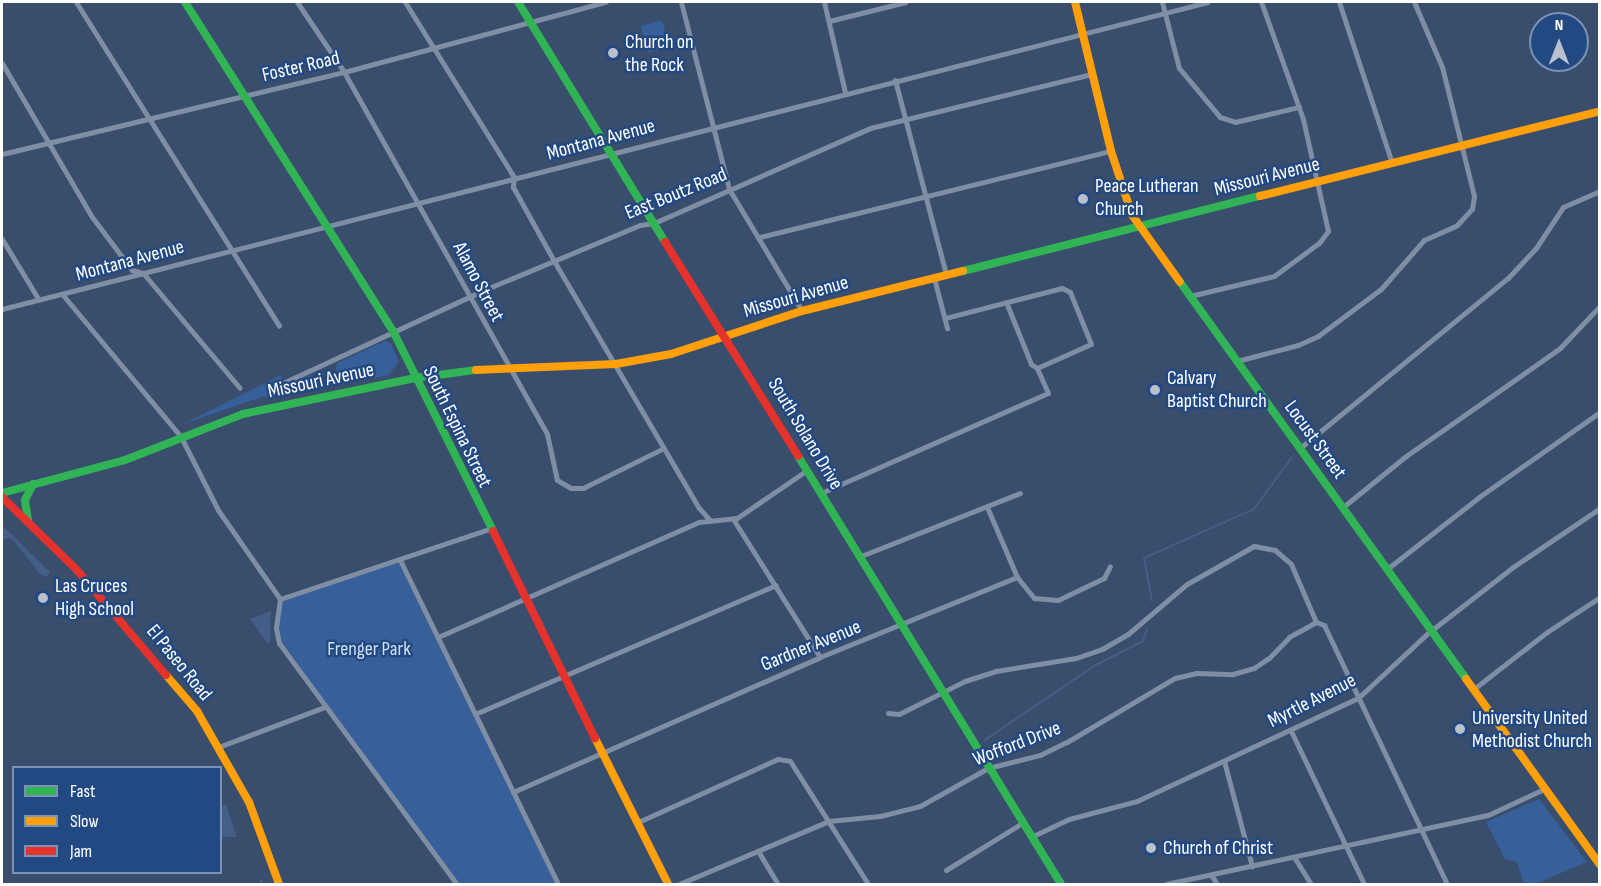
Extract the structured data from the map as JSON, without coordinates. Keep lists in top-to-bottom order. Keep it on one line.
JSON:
{"streets":{"street":["Foster Road","Montana Avenue","Missouri Avenue","East Boutz Road","Alamo Street","South Espina Street","South Solano Drive","Locust Street","Gardner Avenue","El Paseo Road","Myrtle Avenue","Wofford Drive"]},"crossings":[["Foster Road","Alamo Street"],["Foster Road","South Espina Street"],["Foster Road","South Solano Drive"],["Montana Avenue","Alamo Street"],["Montana Avenue","South Espina Street"],["Montana Avenue","South Solano Drive"],["Montana Avenue","Locust Street"],["Missouri Avenue","Alamo Street"],["Missouri Avenue","South Espina Street"],["Missouri Avenue","South Solano Drive"],["Missouri Avenue","Locust Street"],["Missouri Avenue","El Paseo Road"],["East Boutz Road","Alamo Street"],["East Boutz Road","South Espina Street"],["East Boutz Road","South Solano Drive"],["East Boutz Road","Locust Street"],["South Espina Street","Gardner Avenue"],["South Solano Drive","Gardner Avenue"],["South Solano Drive","Myrtle Avenue"],["South Solano Drive","Wofford Drive"],["Locust Street","Myrtle Avenue"]],"parks":["Frenger Park"],"places":["Church on the Rock","Peace Lutheran Church","Calvary Baptist Church","Las Cruces High School","University United Methodist Church","Church of Christ"],"legend":["Fast","Slow","Jam"],"north":"top"}
